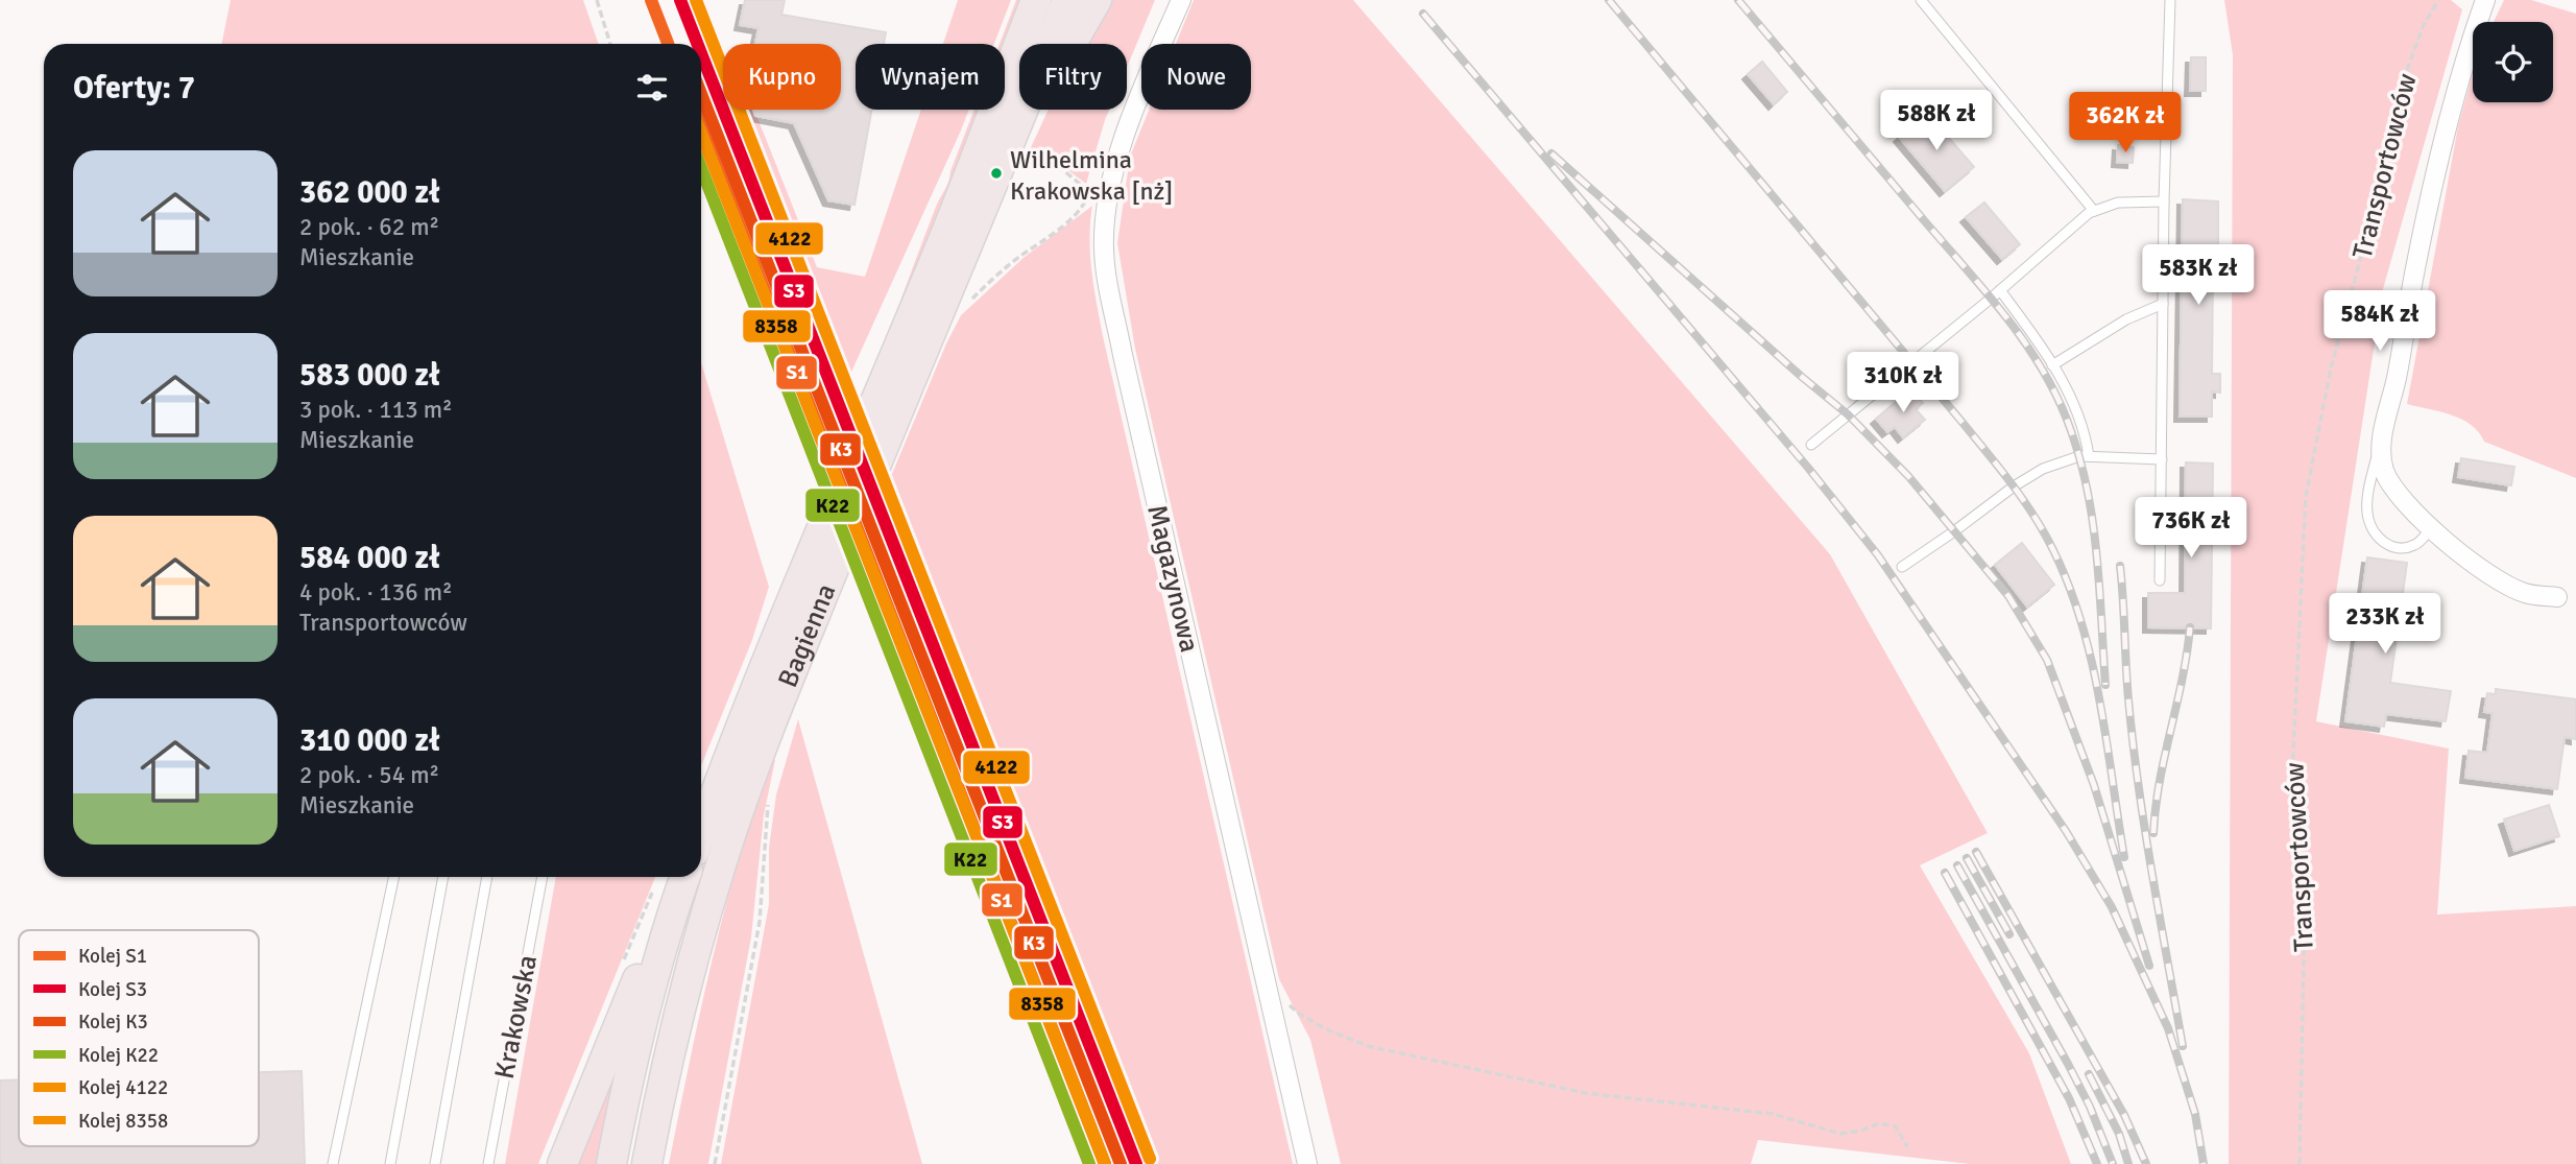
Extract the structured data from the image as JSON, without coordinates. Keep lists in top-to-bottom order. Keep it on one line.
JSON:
{"streets":{"main road":["Bagienna"],"street":["Transportowców","Magazynowa"],"lane":["Krakowska"]},"places":["Wilhelmina Krakowska [nż]"],"lines":["rail line S1","rail line S3","rail line 4122","rail line K3","rail line 8358","rail line K22"],"legend":["Kolej S1","Kolej S3","Kolej K3","Kolej K22","Kolej 4122","Kolej 8358"],"page":{"chip":["Kupno","Wynajem","Filtry","Nowe"],"heading":"Oferty: 7","price":["588K zł","362K zł","583K zł","584K zł","310K zł","736K zł","233K zł"],"list":[{"name":"362 000 zł","note":"2 pok. · 62 m² · Mieszkanie"},{"name":"583 000 zł","note":"3 pok. · 113 m² · Mieszkanie"},{"name":"584 000 zł","note":"4 pok. · 136 m² · Transportowców"},{"name":"310 000 zł","note":"2 pok. · 54 m² · Mieszkanie"}]}}
